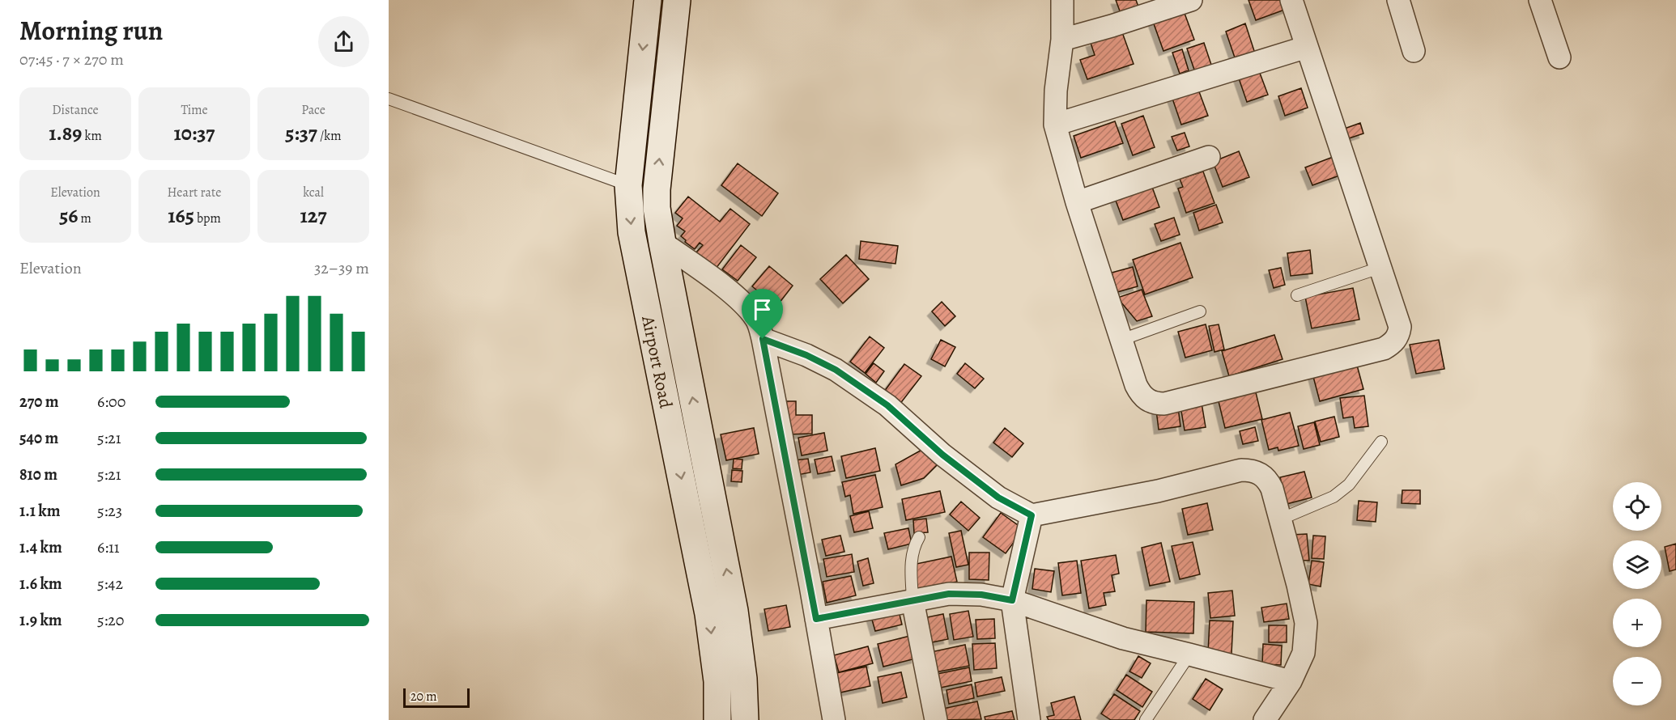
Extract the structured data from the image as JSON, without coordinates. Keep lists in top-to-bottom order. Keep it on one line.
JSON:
{"streets":{"main road":["Airport Road"]},"scale_bar":"20 m","page":{"heading":["Morning run","07:45 · 7 × 270 m"],"stats":[["Distance","1.89 km"],["Time","10:37"],["Pace","5:37 /km"],["Elevation","56 m"],["Heart rate","165 bpm"],["kcal","127"]],"chart":["Elevation","32–39 m"],"list":[{"name":"270 m","note":"6:00"},{"name":"540 m","note":"5:21"},{"name":"810 m","note":"5:21"},{"name":"1.1 km","note":"5:23"},{"name":"1.4 km","note":"6:11"},{"name":"1.6 km","note":"5:42"},{"name":"1.9 km","note":"5:20"}],"map_buttons":["+","−"],"scale":"20 m"}}
